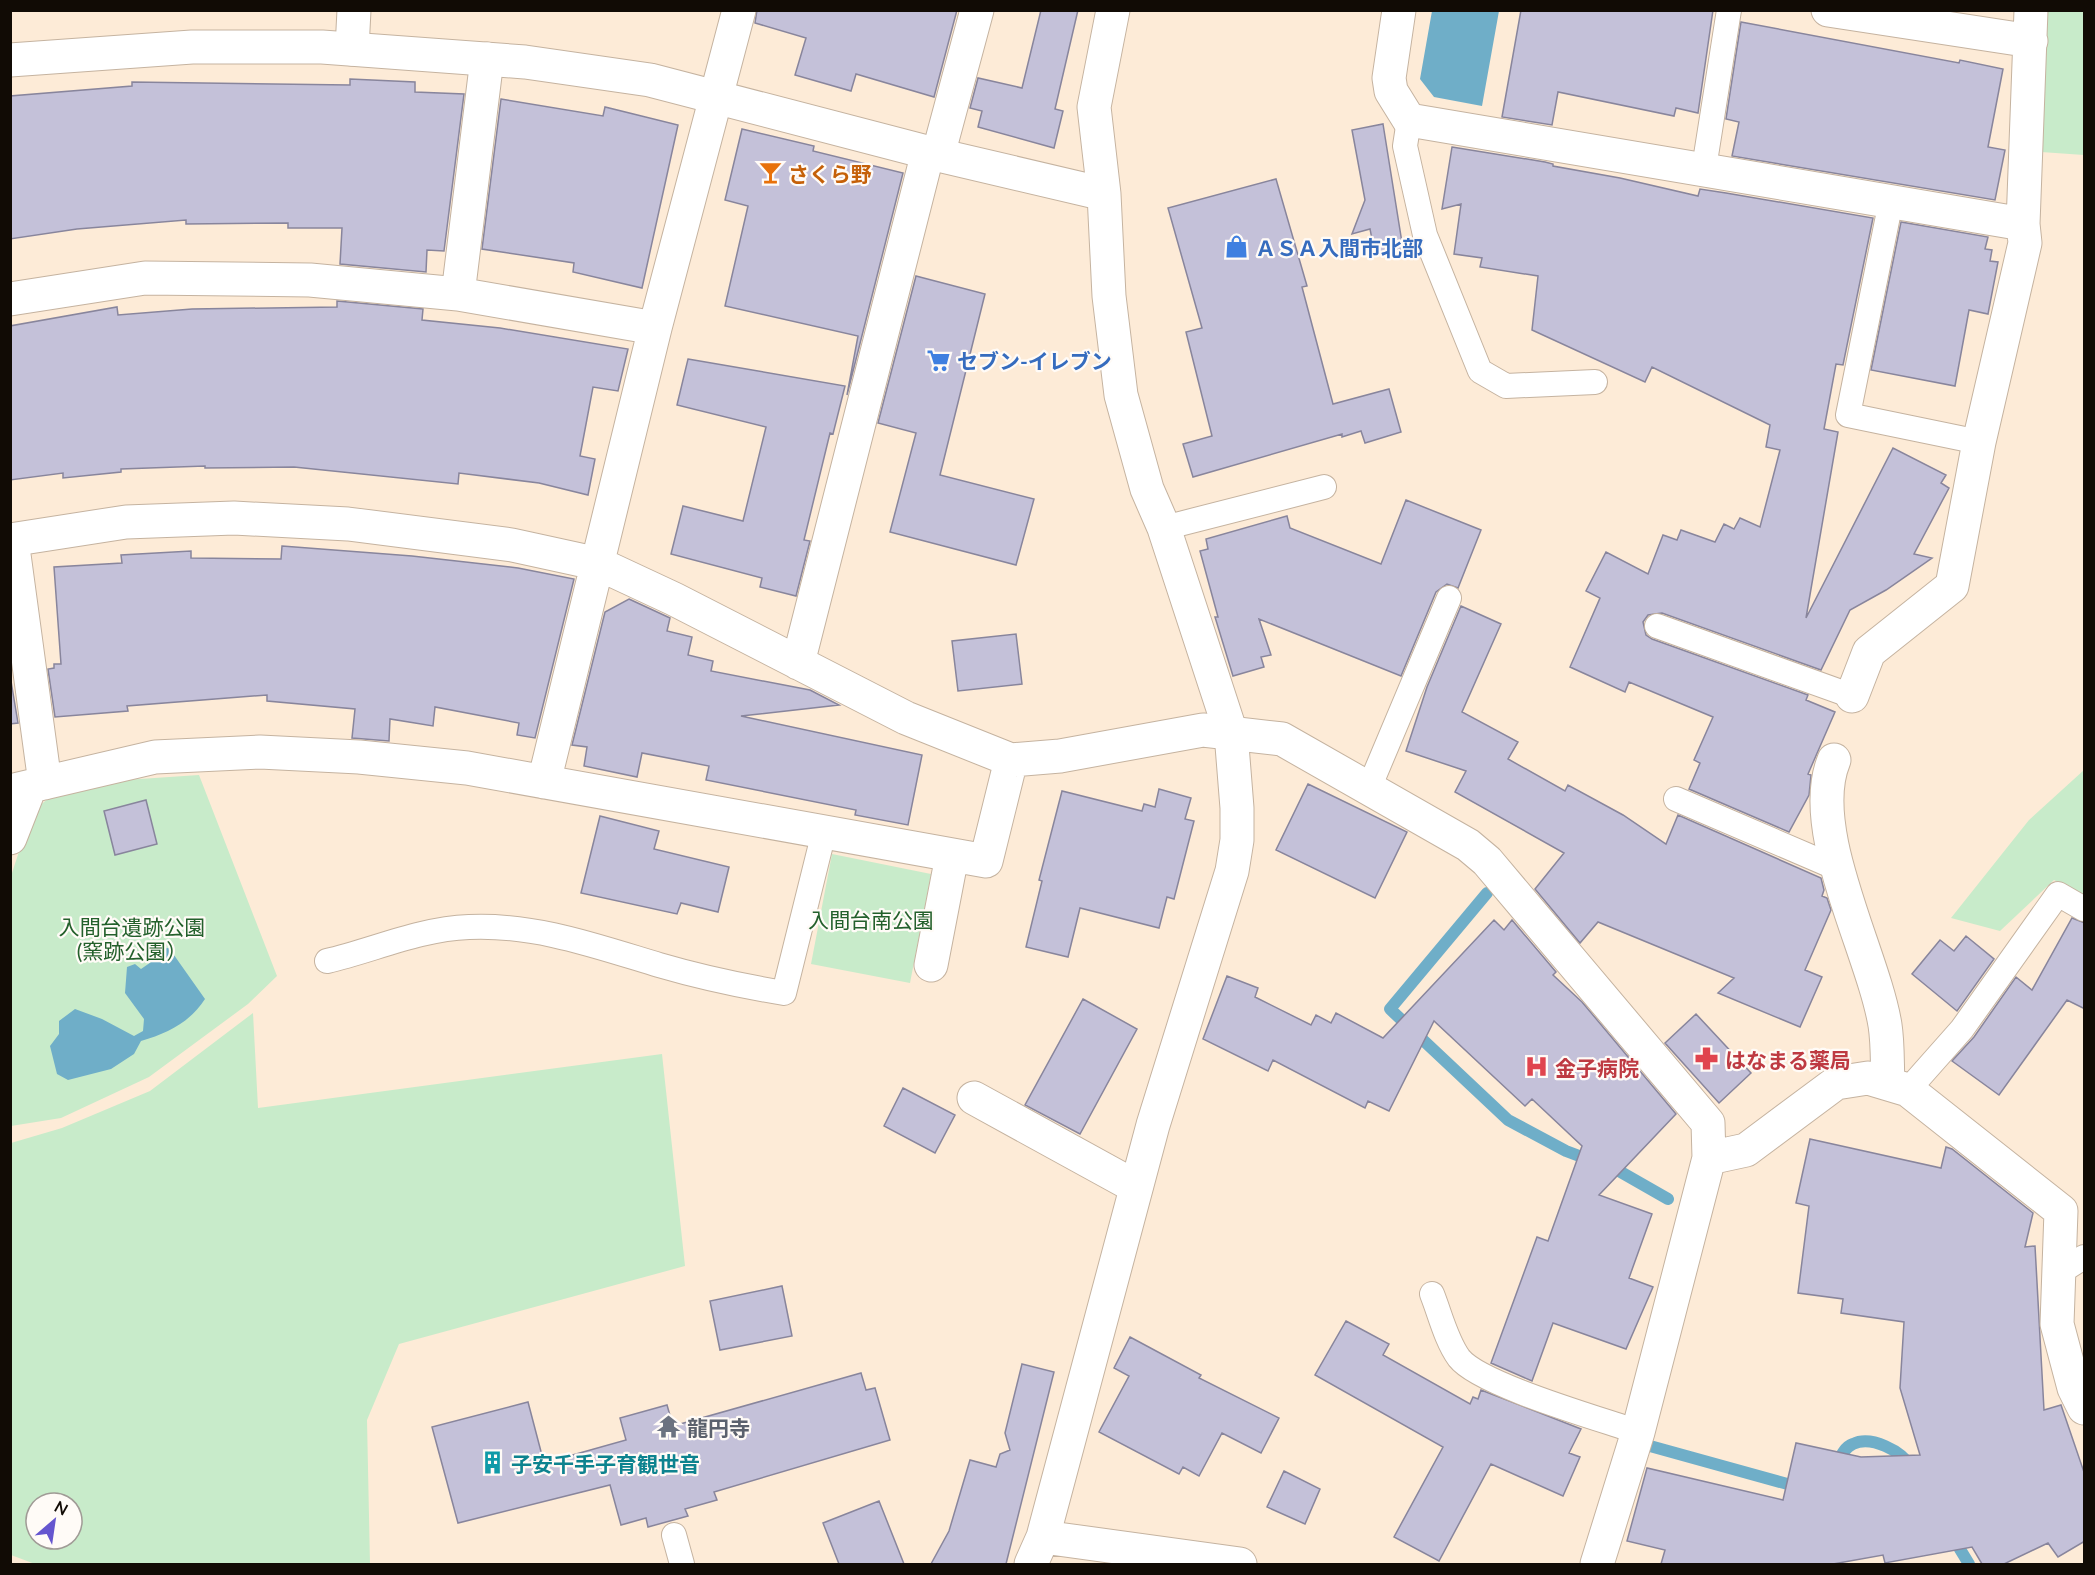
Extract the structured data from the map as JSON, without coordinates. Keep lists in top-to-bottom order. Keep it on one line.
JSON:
{"parks":["入間台南公園","入間台遺跡公園 (窯跡公園）"],"places":{"bar":["さくら野"],"shop":["ＡＳＡ入間市北部"],"supermarket":["セブン-イレブン"],"pharmacy":["はなまる薬局"],"hospital":["金子病院"],"temple":["龍円寺"],"building":["子安千手子育観世音"]},"north":"top right"}
